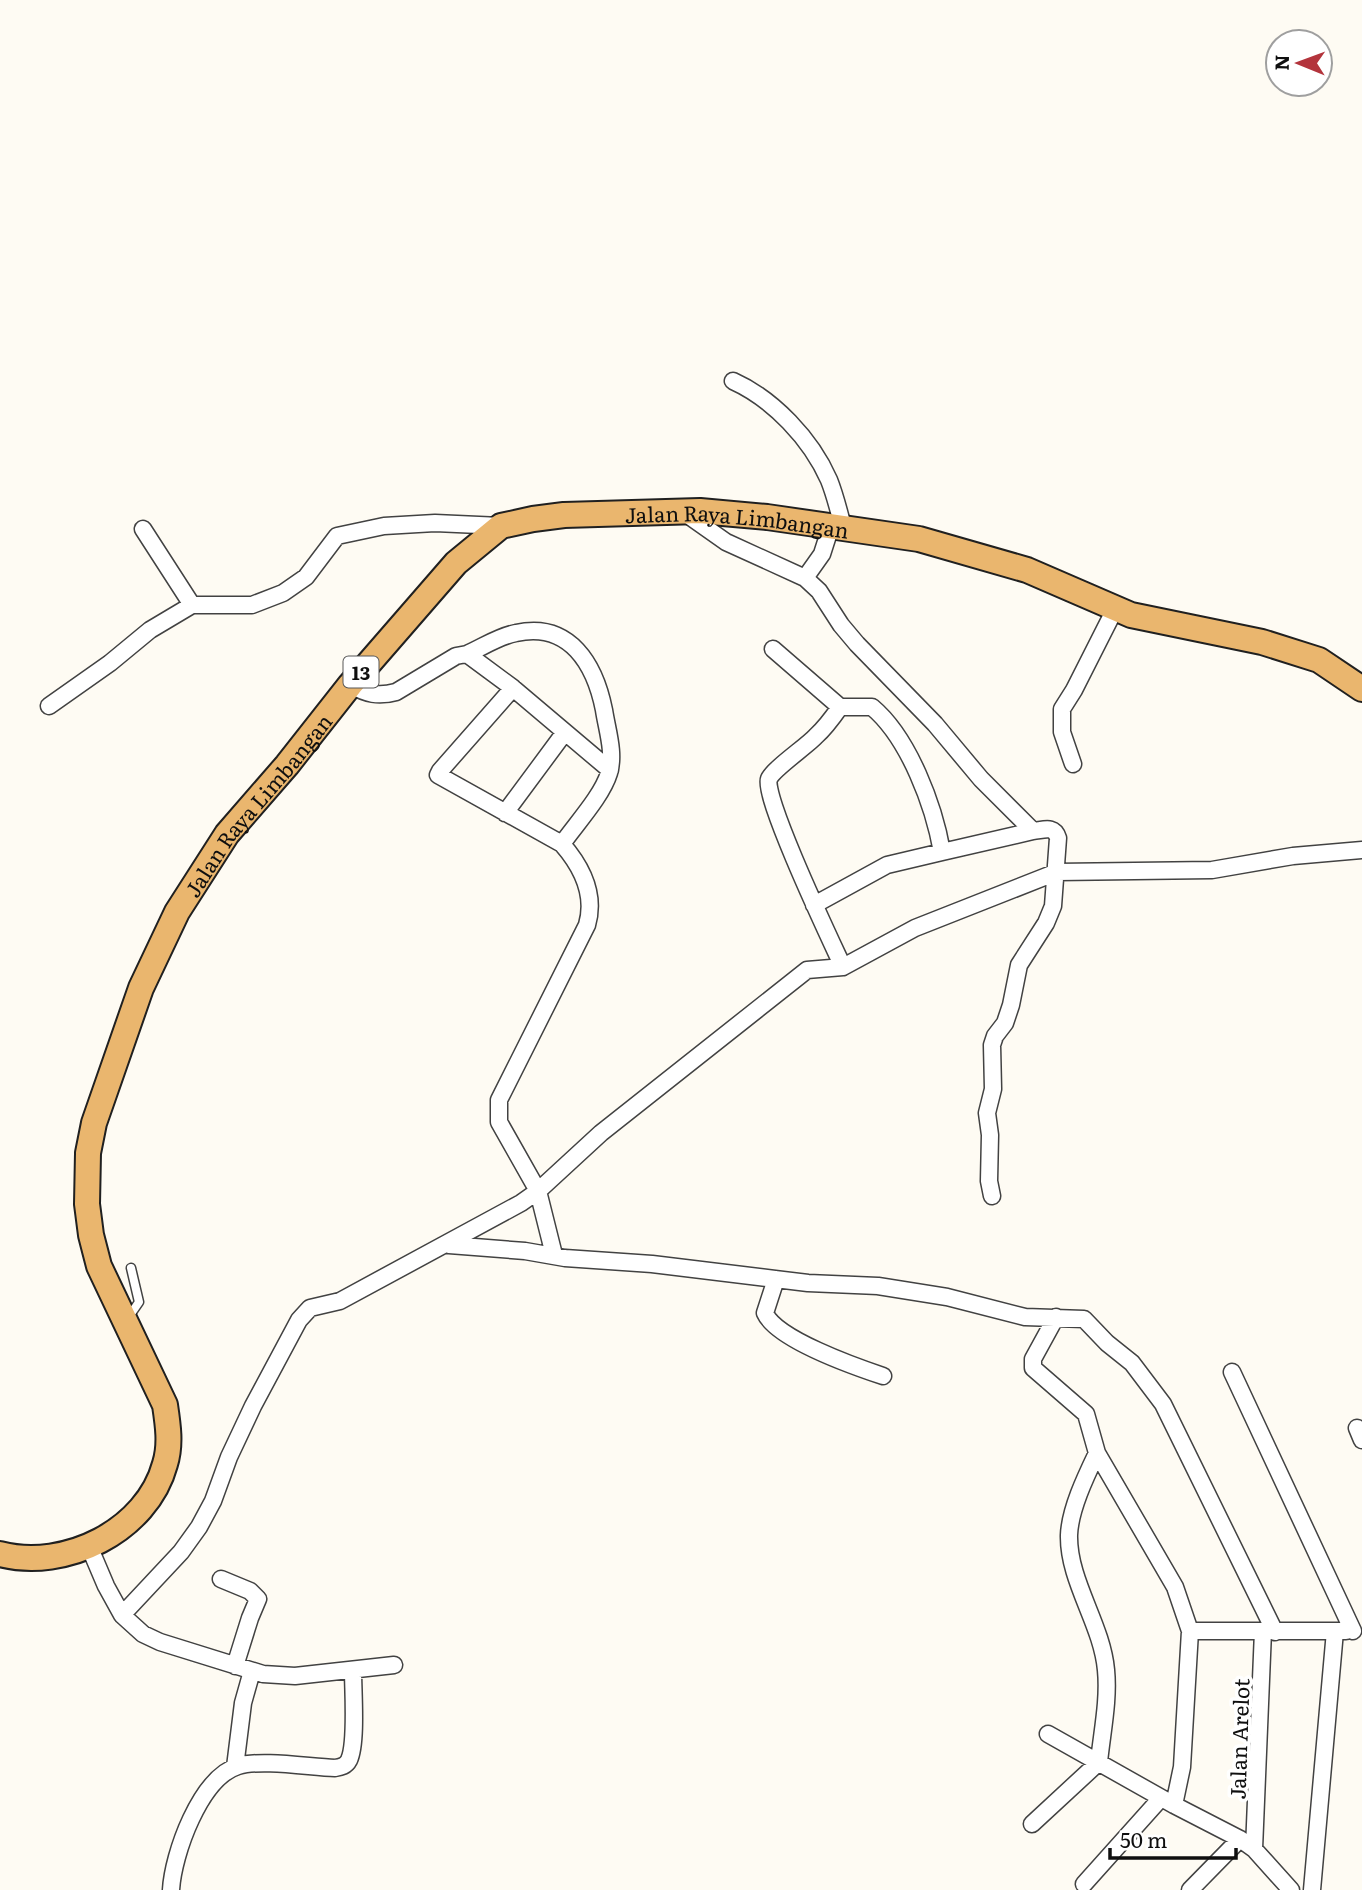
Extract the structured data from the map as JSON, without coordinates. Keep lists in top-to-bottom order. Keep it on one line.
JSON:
{"streets":{"highway":["Jalan Raya Limbangan","13"],"street":["Jalan Arelot"]},"scale_bar":"50 m","north":"left"}
